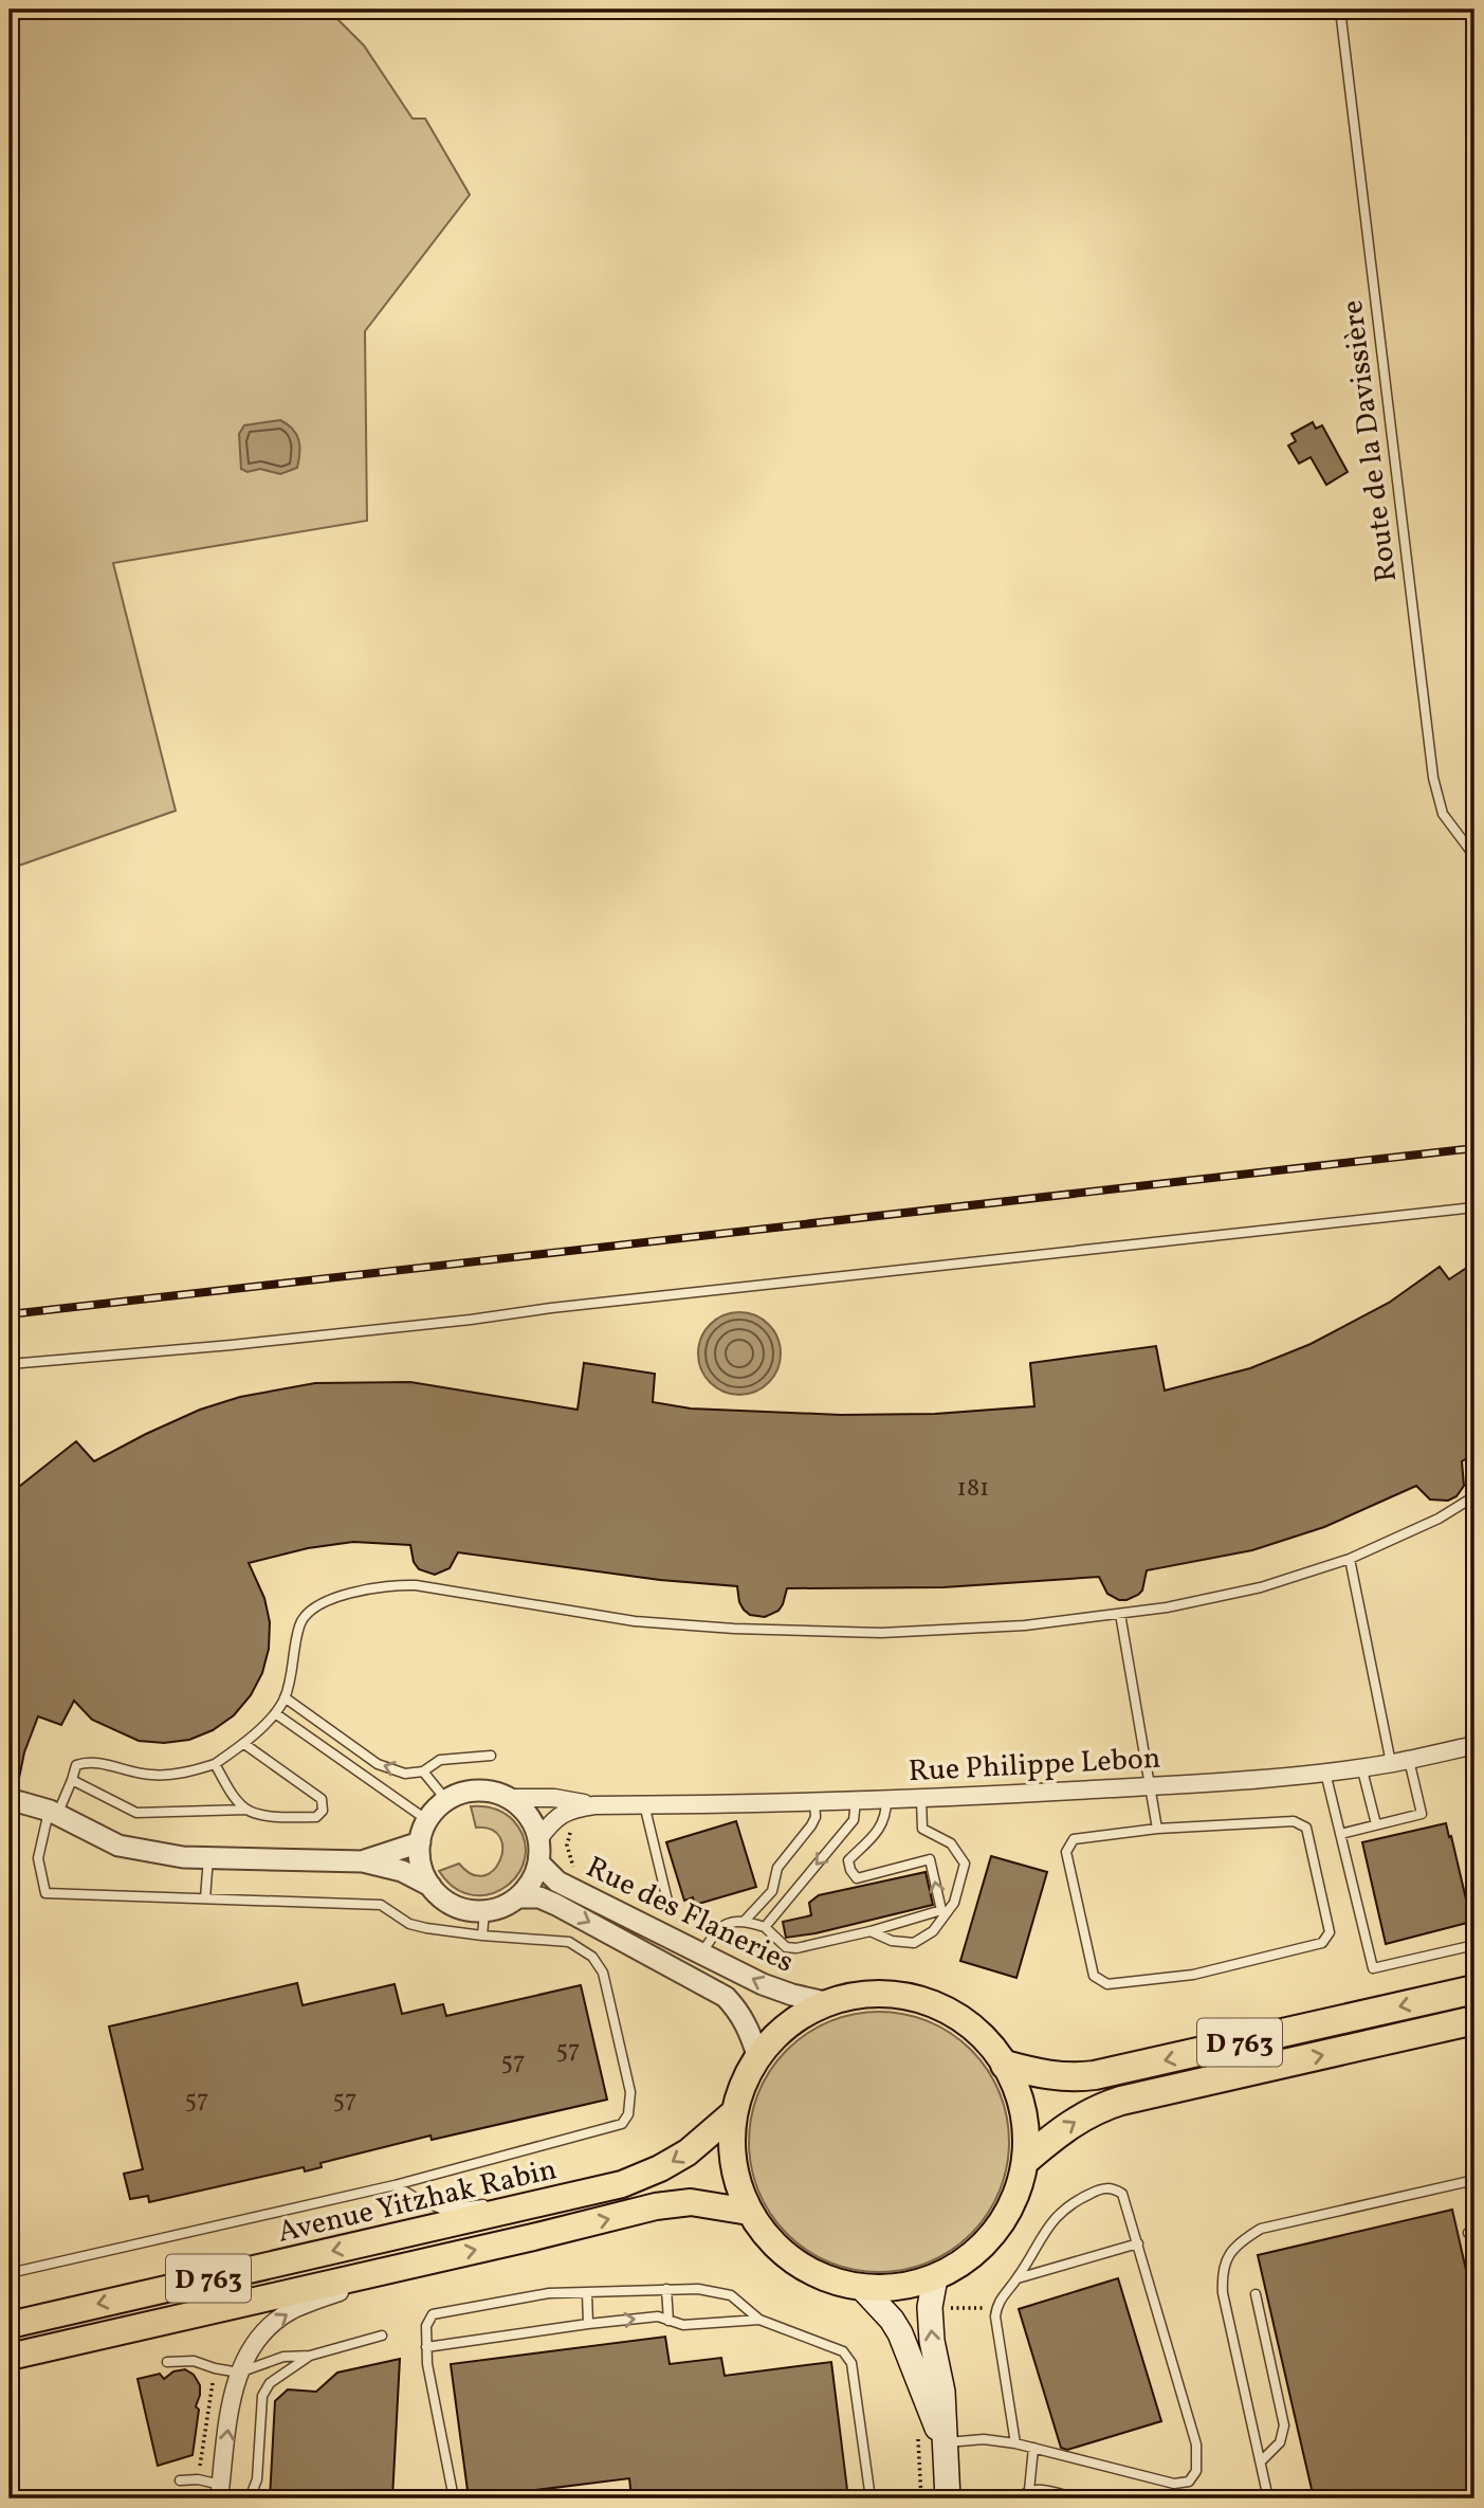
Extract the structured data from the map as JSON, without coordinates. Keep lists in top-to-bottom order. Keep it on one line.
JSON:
{"streets":{"highway":["D 763"],"main road":["Avenue Yitzhak Rabin"],"street":["Rue Philippe Lebon","Rue des Flaneries"],"lane":["Route de la Davissière"]},"crossings":[["Rue Philippe Lebon","Rue des Flaneries"]],"house_numbers":["181","57","57","57","57"]}
